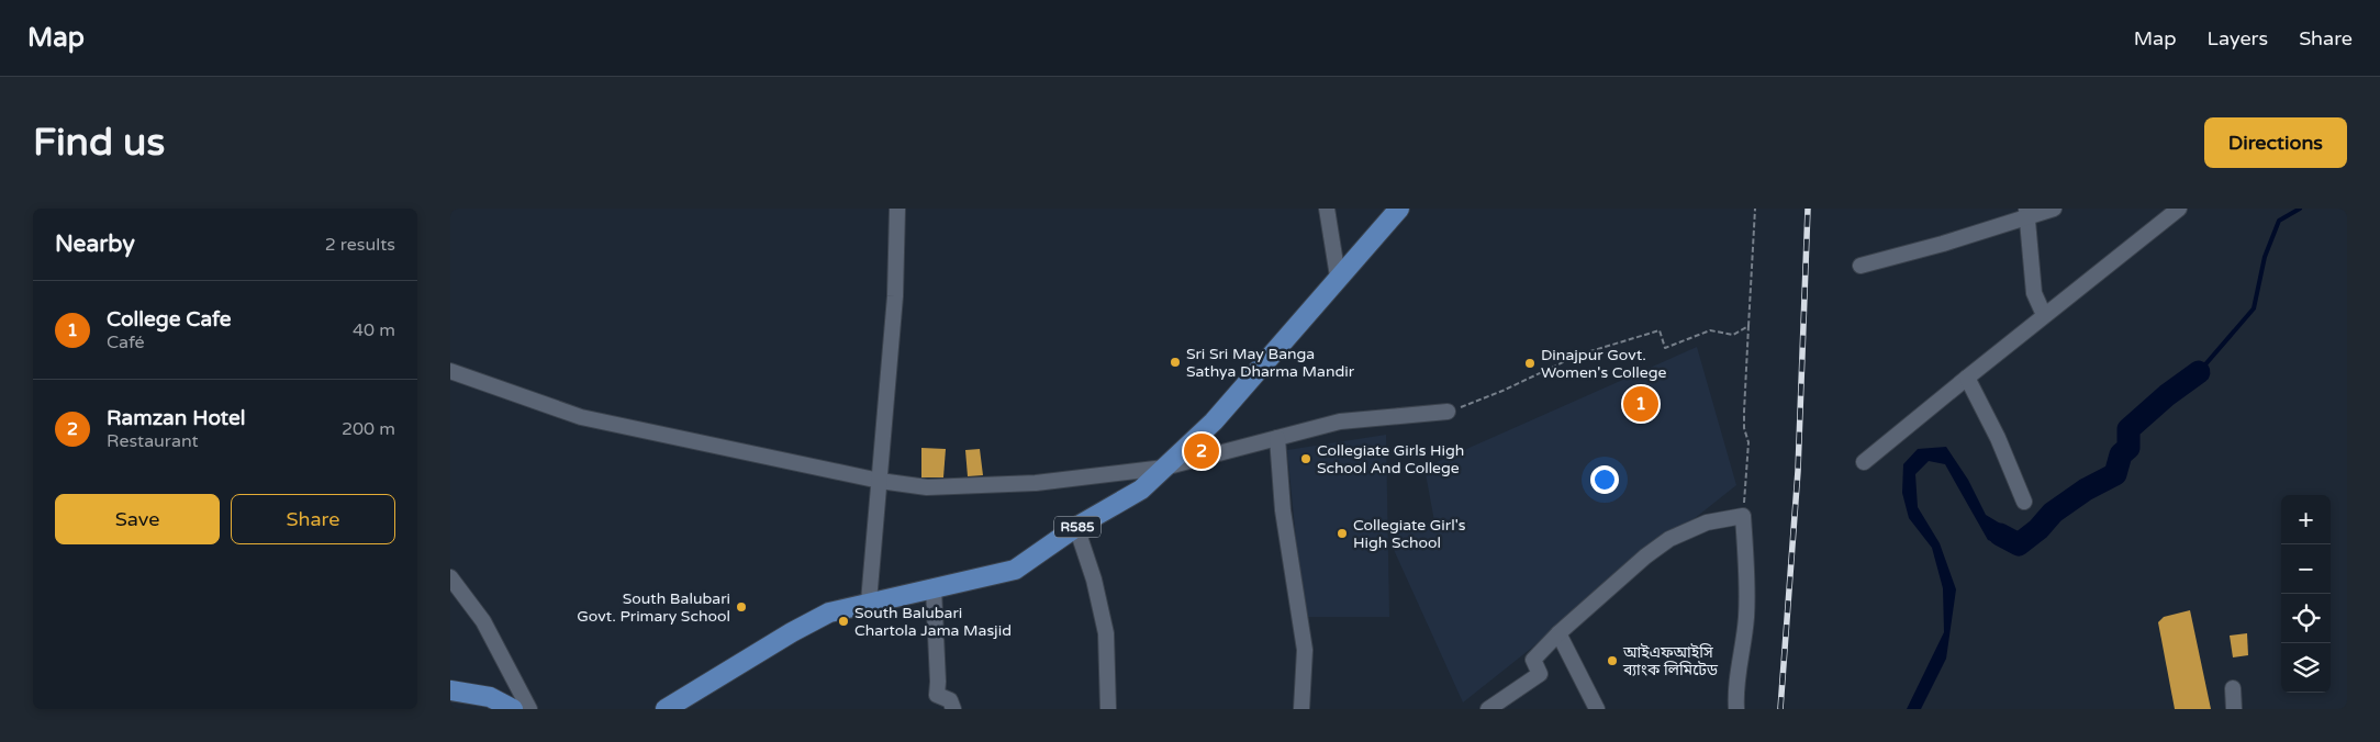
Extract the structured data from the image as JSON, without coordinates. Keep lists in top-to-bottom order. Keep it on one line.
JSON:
{"streets":{"main road":["R585"]},"places":["Sri Sri May Banga Sathya Dharma Mandir","Dinajpur Govt. Women's College","Collegiate Girls High School And College","Collegiate Girl's High School","South Balubari Govt. Primary School","South Balubari Chartola Jama Masjid","আইএফআইসি ব্যাংক লিমিটেড"],"page":{"header":"Map","nav":["Map","Layers","Share"],"buttons":["Directions",["Save","Share"]],"title":"Find us","heading":["Nearby","2 results"],"list":[{"mark":"1","name":"College Cafe","note":"Café","value":"40 m"},{"mark":"2","name":"Ramzan Hotel","note":"Restaurant","value":"200 m"}],"pins":["1","2"],"map_buttons":["+","−"]}}
